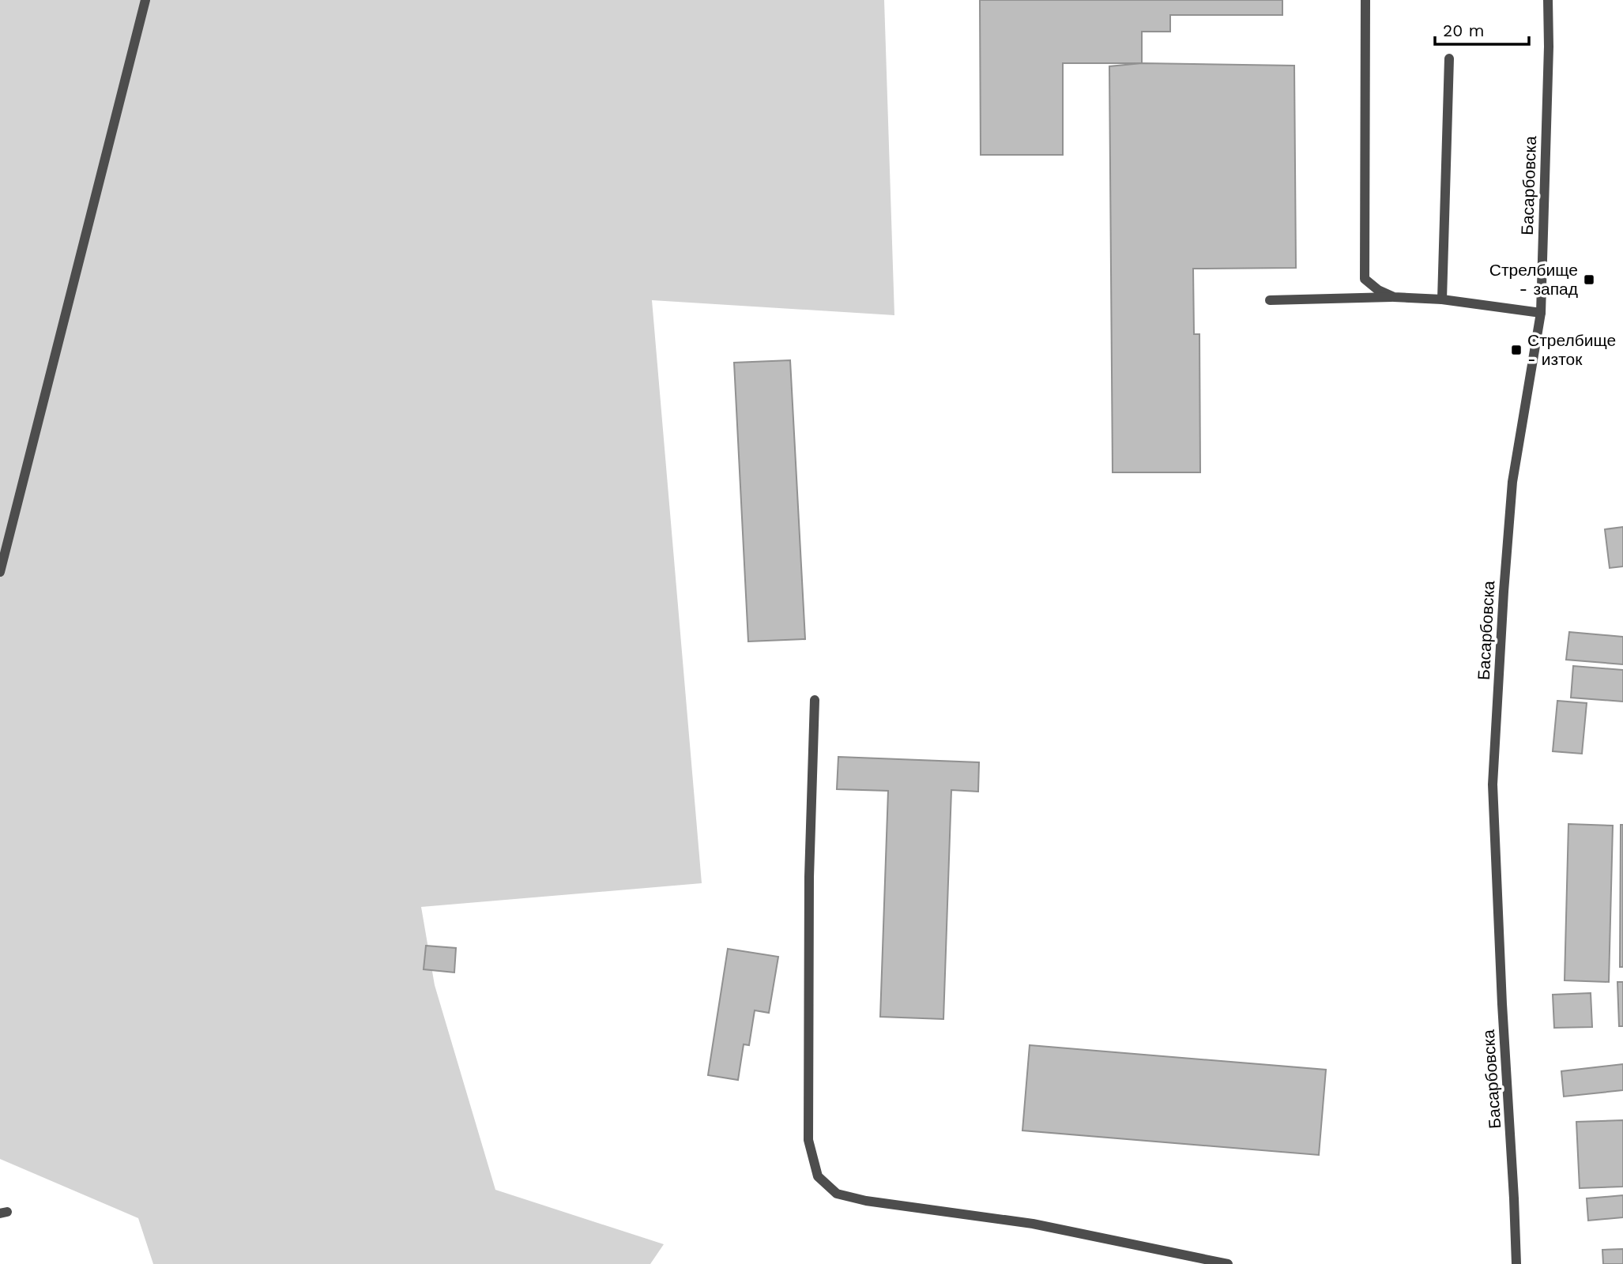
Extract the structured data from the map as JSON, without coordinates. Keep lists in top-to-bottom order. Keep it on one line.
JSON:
{"streets":{"street":["Басарбовска"]},"places":{"transit":["Стрелбище - запад","Стрелбище - изток"]},"scale_bar":"20 m"}
